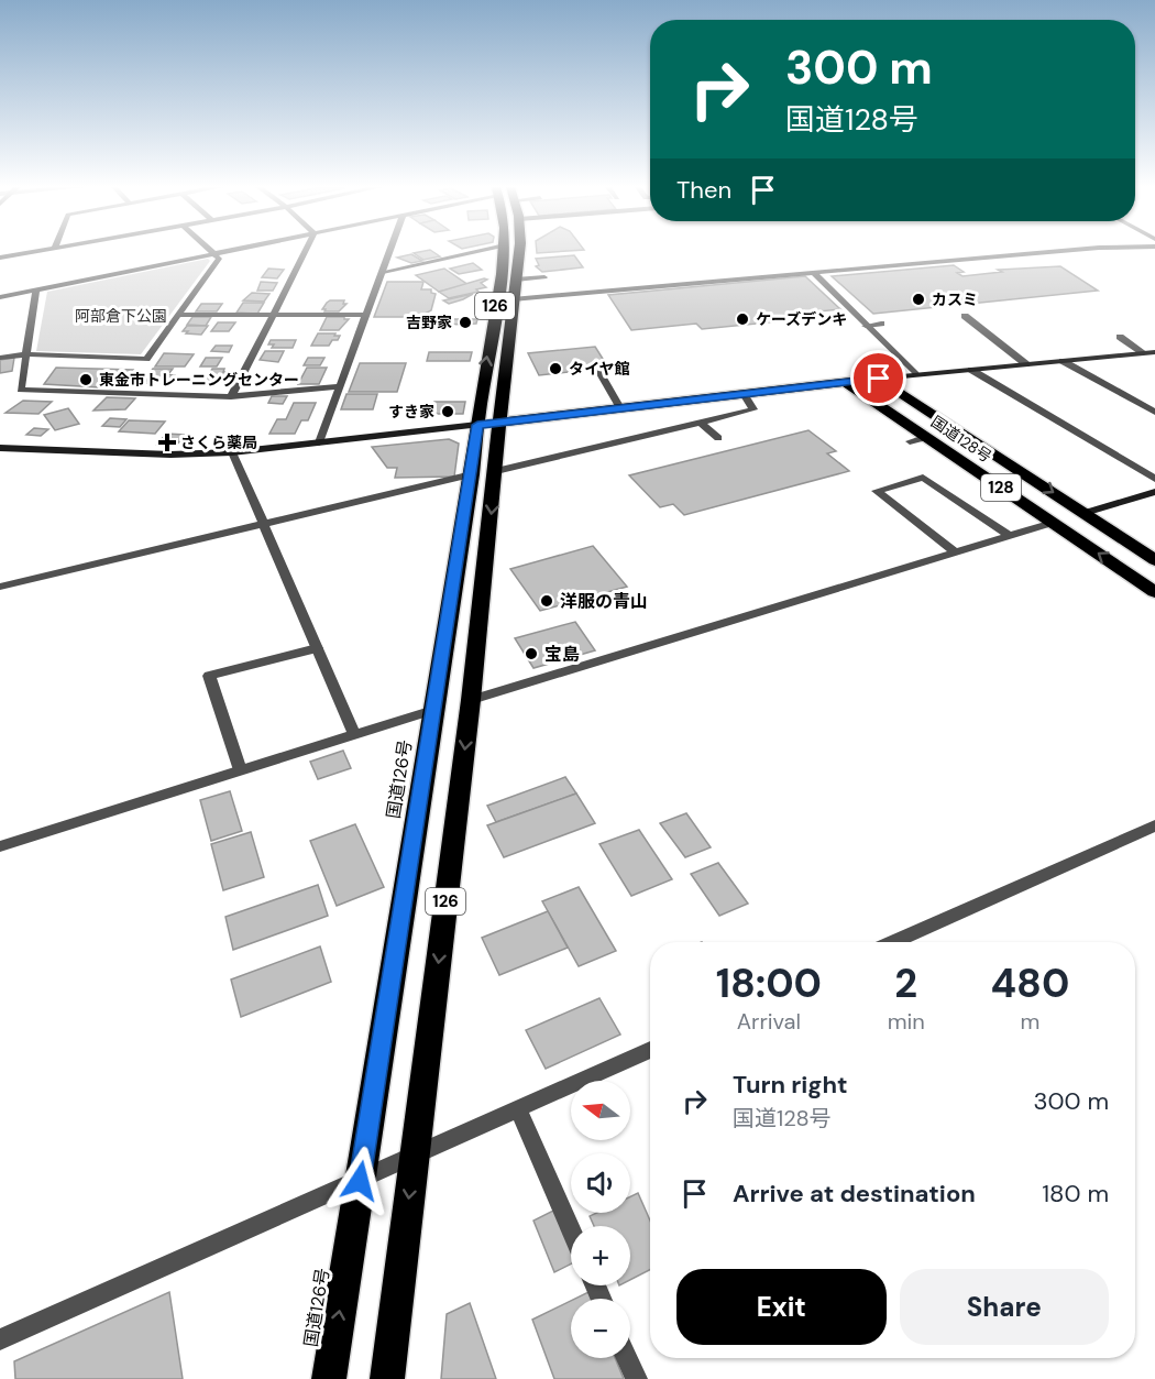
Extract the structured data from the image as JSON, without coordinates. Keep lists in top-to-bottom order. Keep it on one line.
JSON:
{"streets":{"highway":["126","国道128号","128","国道126号"]},"parks":["阿部倉下公園"],"places":{"other":["カスミ","ケーズデンキ","吉野家","タイヤ館","東金市トレーニングセンター","すき家","洋服の青山","宝島"],"health":["さくら薬局"]},"north":"left","page":{"turn":["300 m","国道128号"],"then":"Then","eta":["18:00","Arrival","2","min","480","m"],"list":[{"name":"Turn right","note":"国道128号","value":"300 m"},{"name":"Arrive at destination","value":"180 m"}],"map_buttons":["+","−"],"buttons":["Exit","Share"]}}
